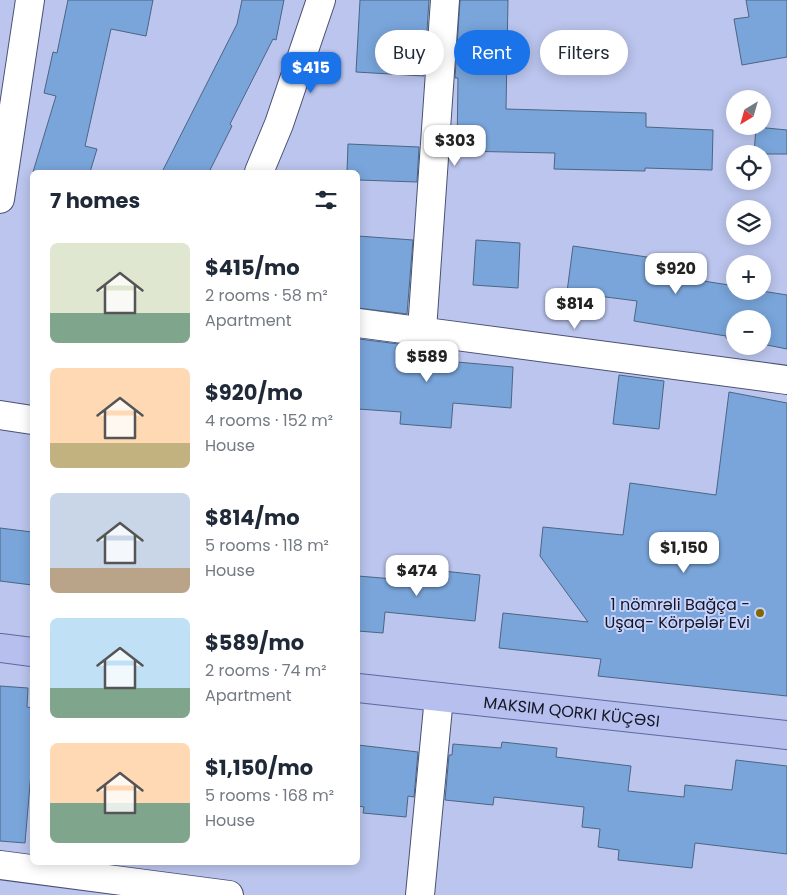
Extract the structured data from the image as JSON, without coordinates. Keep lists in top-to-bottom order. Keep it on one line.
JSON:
{"streets":{"main road":["MAKSIM QORKI KÜÇƏSI"]},"places":["1 nömrəli Bağça - Uşaq- Körpələr Evi"],"north":"bottom left","page":{"chip":["Buy","Rent","Filters"],"price":["$415","$303","$920","$814","$589","$1,150","$474"],"map_buttons":["+","−"],"heading":"7 homes","list":[{"name":"$415/mo","note":"2 rooms · 58 m² · Apartment"},{"name":"$920/mo","note":"4 rooms · 152 m² · House"},{"name":"$814/mo","note":"5 rooms · 118 m² · House"},{"name":"$589/mo","note":"2 rooms · 74 m² · Apartment"},{"name":"$1,150/mo","note":"5 rooms · 168 m² · House"}]}}
